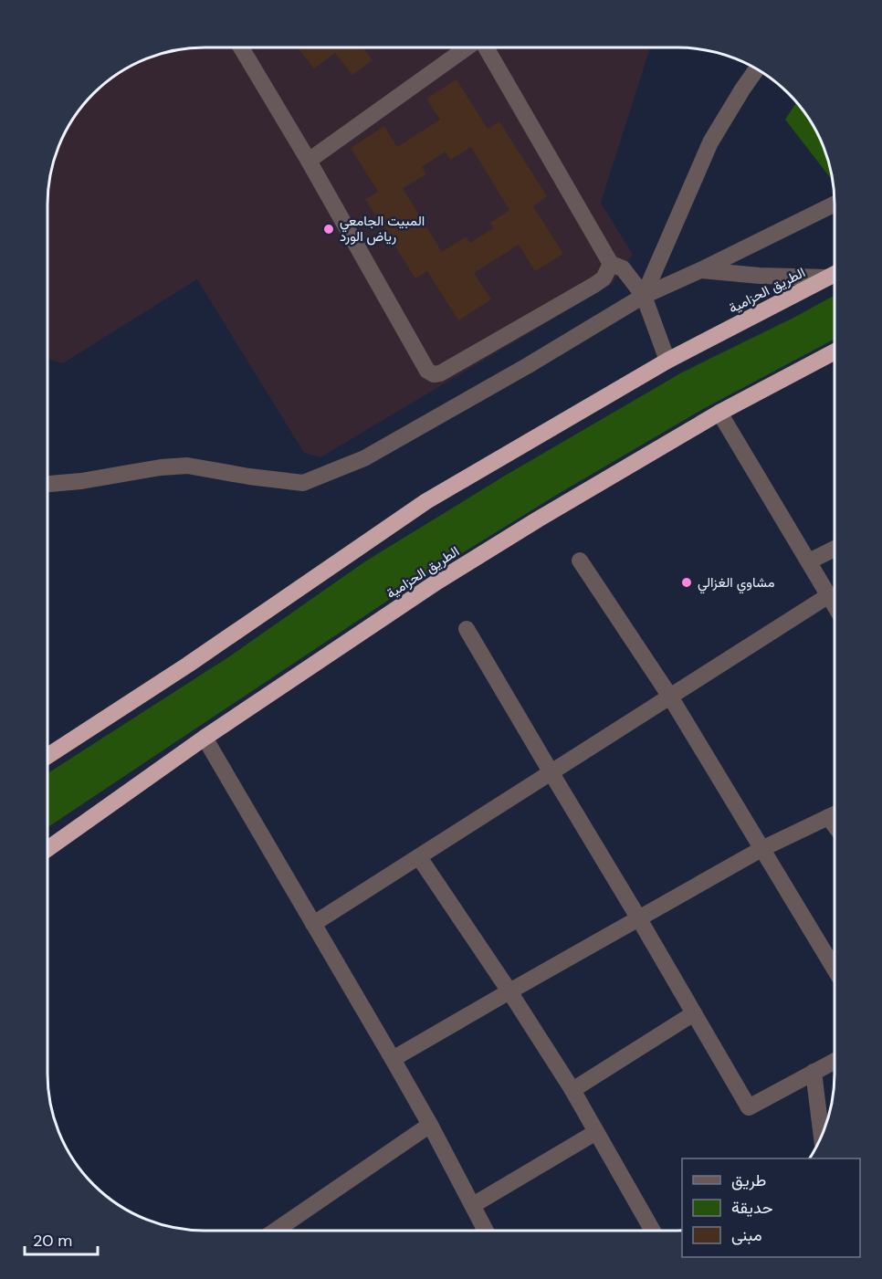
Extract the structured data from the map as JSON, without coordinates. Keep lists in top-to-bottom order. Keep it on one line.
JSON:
{"streets":{"highway":["الطريق الحزامية"]},"places":["المبيت الجامعي رياض الورد","مشاوي الغزالي"],"legend":["طريق","حديقة","مبنى"],"scale_bar":"20 m"}
